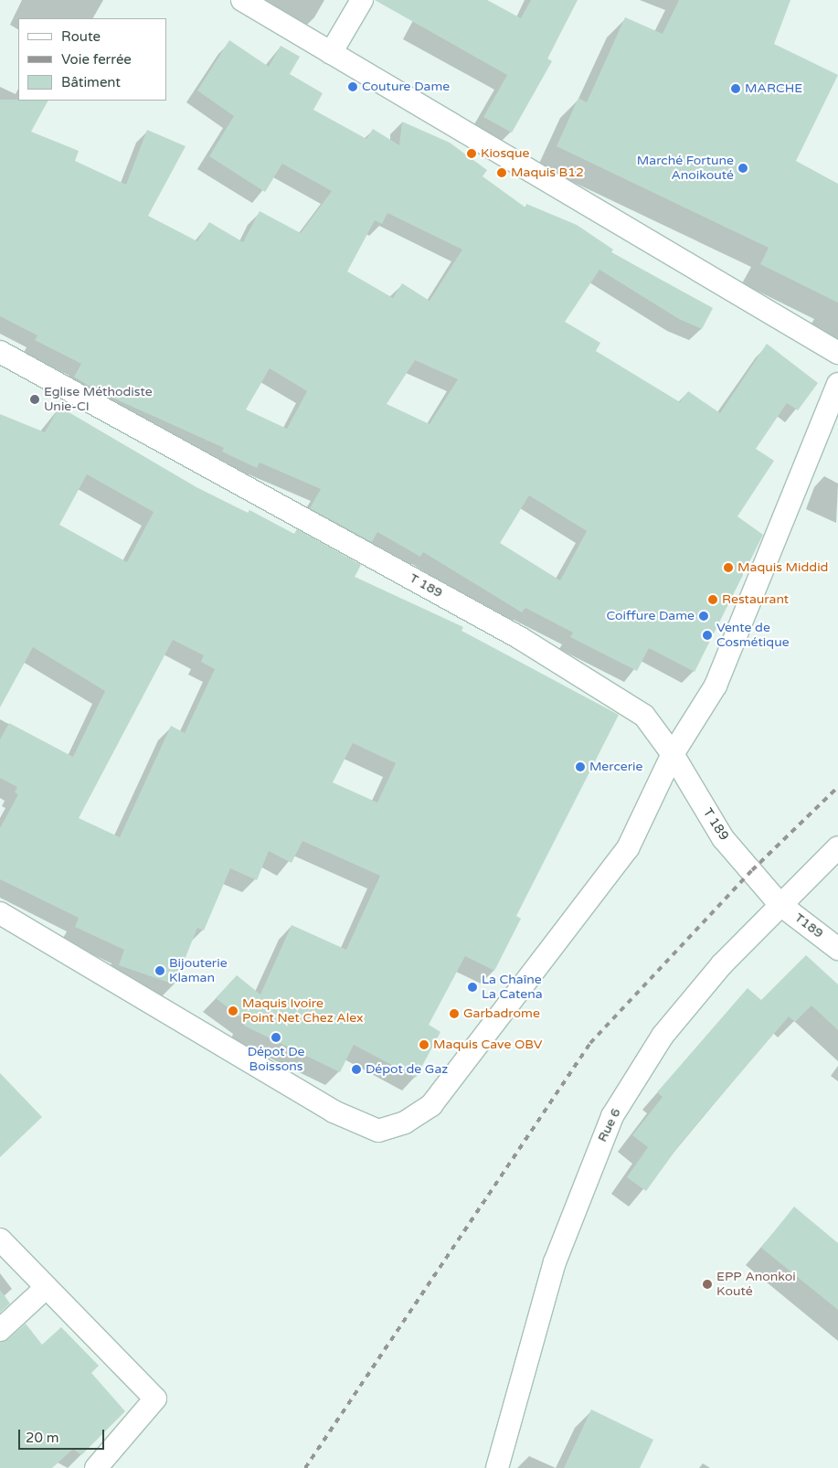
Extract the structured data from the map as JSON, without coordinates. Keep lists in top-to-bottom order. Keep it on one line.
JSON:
{"streets":{"street":["T 189","T189","Rue 6"]},"crossings":[["T 189","T189"],["T 189","Rue 6"],["T189","Rue 6"]],"places":["Couture Dame","MARCHE","Kiosque","Marché Fortune Anoikouté","Maquis B12","Eglise Méthodiste Unie-CI","Maquis Middid","Restaurant","Coiffure Dame","Vente de Cosmétique","Mercerie","Bijouterie Klaman","La Chaîne La Catena","Maquis Ivoire Point Net Chez Alex","Garbadrome","Dépot De Boissons","Maquis Cave OBV","Dépot de Gaz","EPP Anonkoi Kouté"],"legend":["Route","Voie ferrée","Bâtiment"],"scale_bar":"20 m"}
